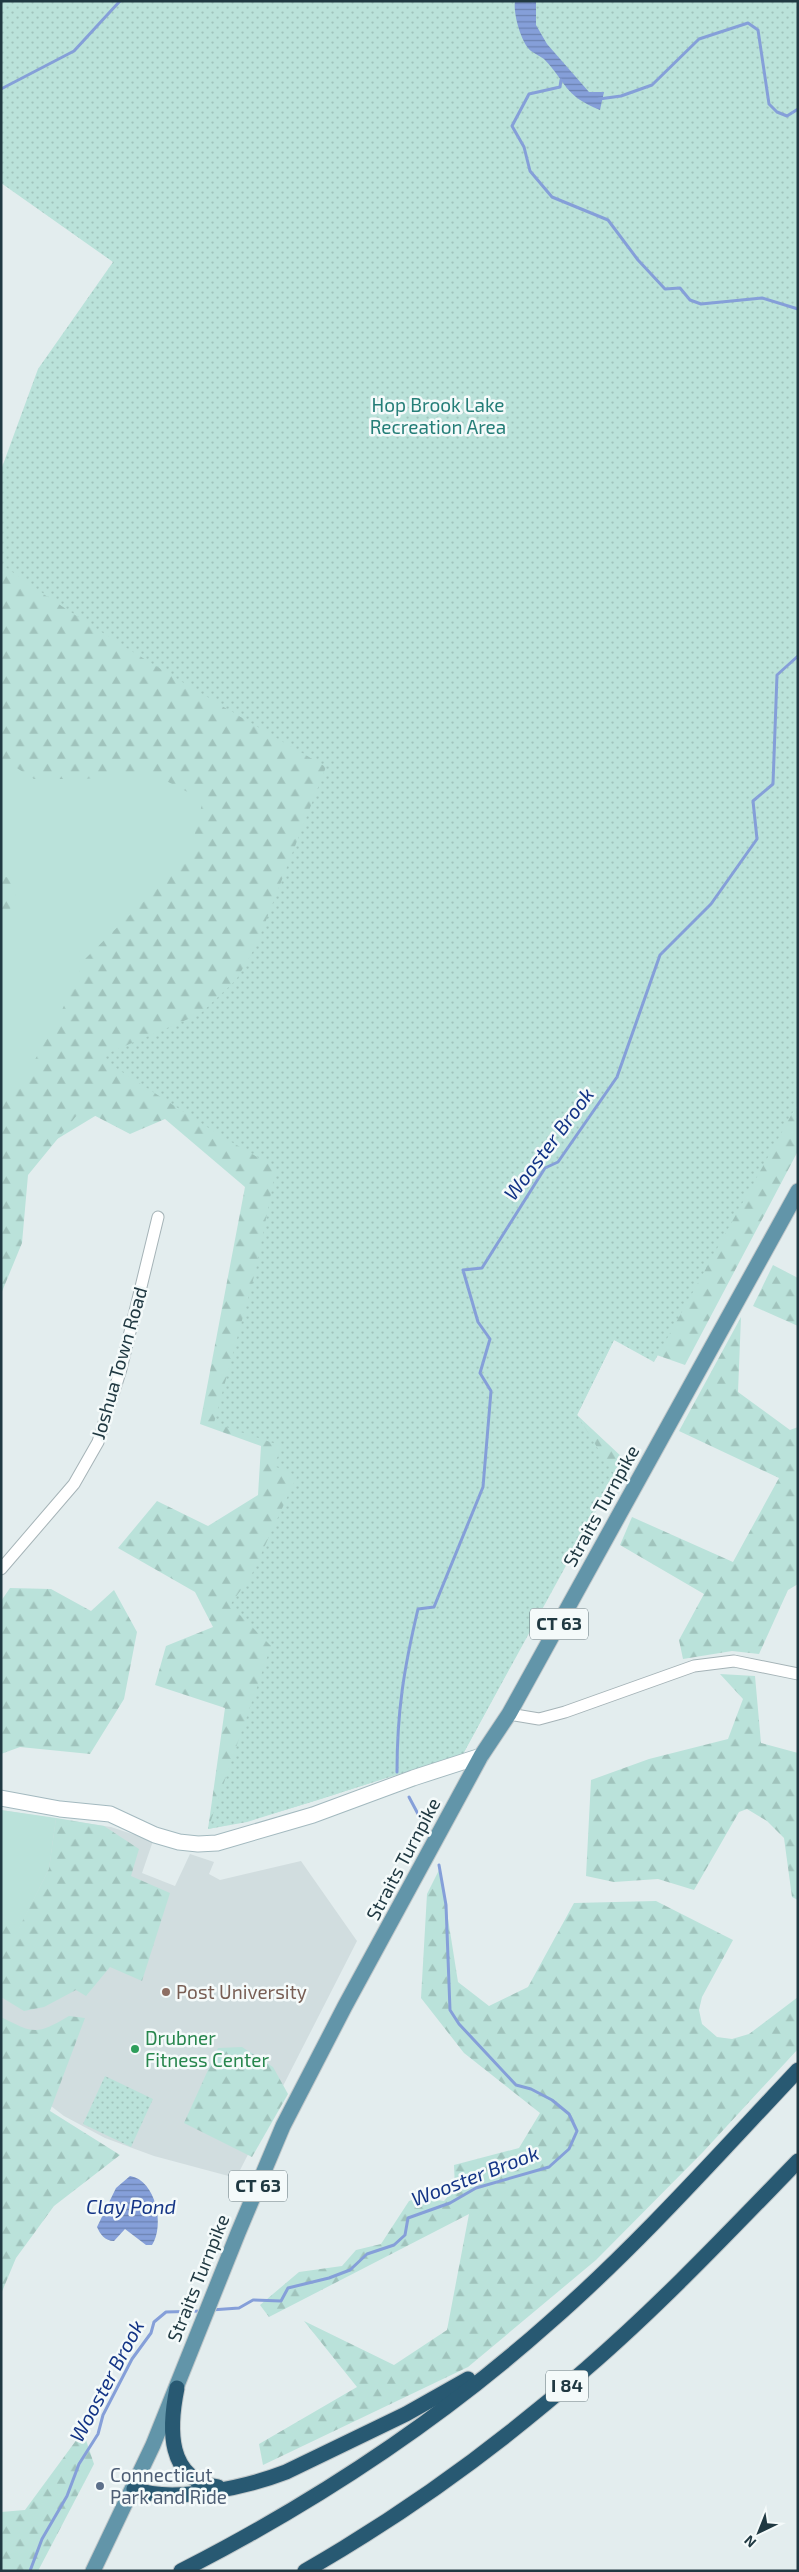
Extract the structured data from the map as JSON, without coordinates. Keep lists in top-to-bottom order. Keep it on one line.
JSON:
{"streets":{"highway":["I 84"],"main road":["Straits Turnpike","CT 63"],"street":["Joshua Town Road"]},"water":["Wooster Brook","Clay Pond"],"parks":["Hop Brook Lake Recreation Area"],"places":["Post University","Drubner Fitness Center","Connecticut Park and Ride"],"north":"bottom left"}
